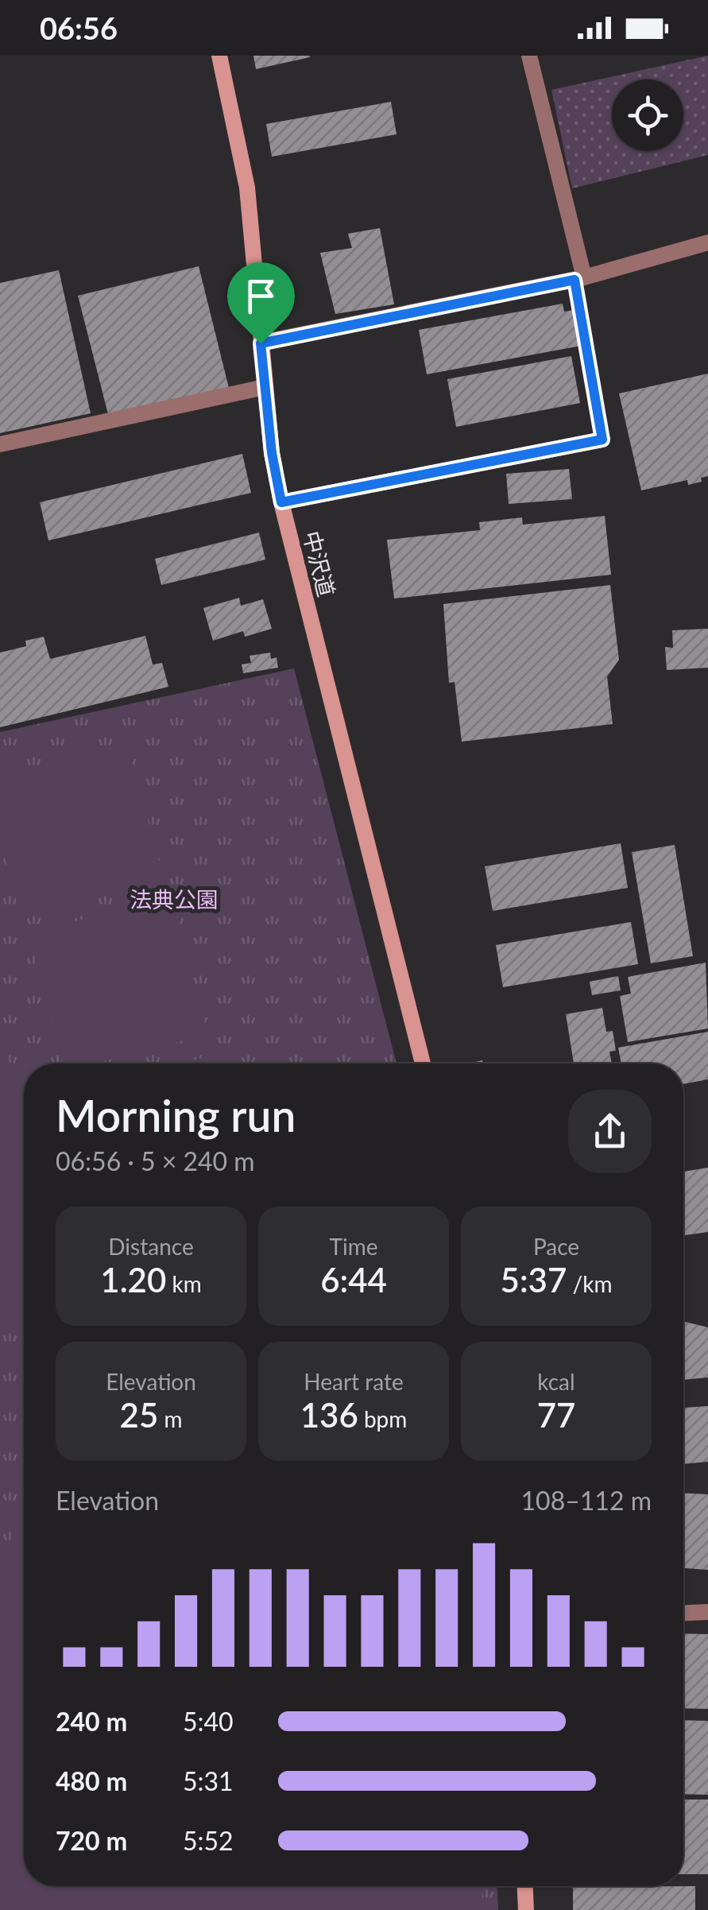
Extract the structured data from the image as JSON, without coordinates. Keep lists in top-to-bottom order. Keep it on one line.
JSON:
{"streets":{"street":["中沢道"]},"parks":["法典公園"],"page":{"status":"06:56","heading":["Morning run","06:56 · 5 × 240 m"],"stats":[["Distance","1.20 km"],["Time","6:44"],["Pace","5:37 /km"],["Elevation","25 m"],["Heart rate","136 bpm"],["kcal","77"]],"chart":["Elevation","108–112 m"],"list":[{"name":"240 m","note":"5:40"},{"name":"480 m","note":"5:31"},{"name":"720 m","note":"5:52"}]}}
